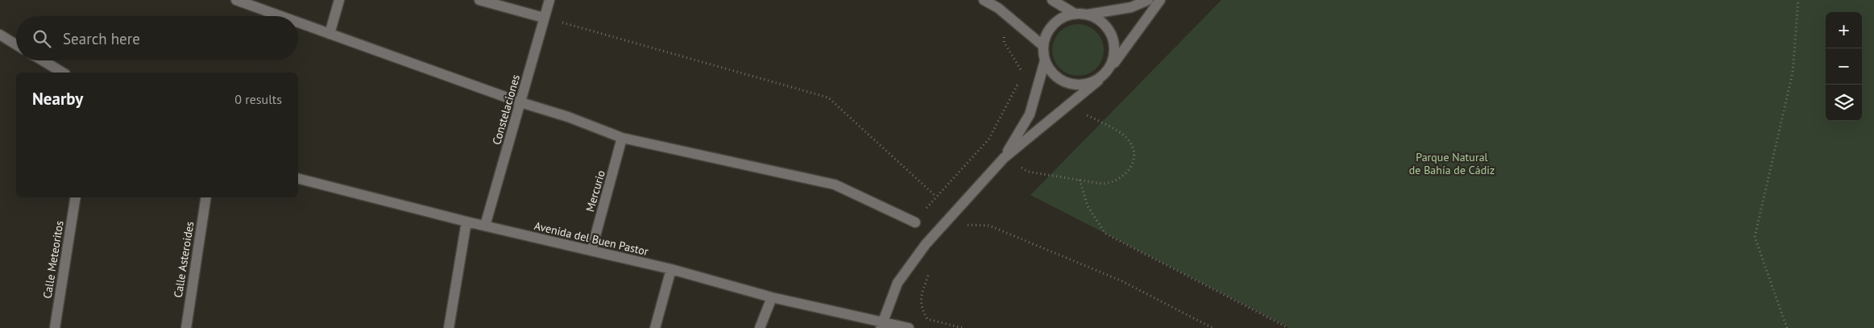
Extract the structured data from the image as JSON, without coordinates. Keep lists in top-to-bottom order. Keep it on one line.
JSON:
{"streets":{"street":["Constelaciones","Mercurio","Avenida del Buen Pastor","Calle Meteoritos","Calle Asteroides"]},"crossings":[["Constelaciones","Avenida del Buen Pastor"],["Mercurio","Avenida del Buen Pastor"]],"parks":["Parque Natural de Bahía de Cádiz"],"page":{"map_buttons":["+","−"],"search":"Search here","heading":["Nearby","0 results"]}}
